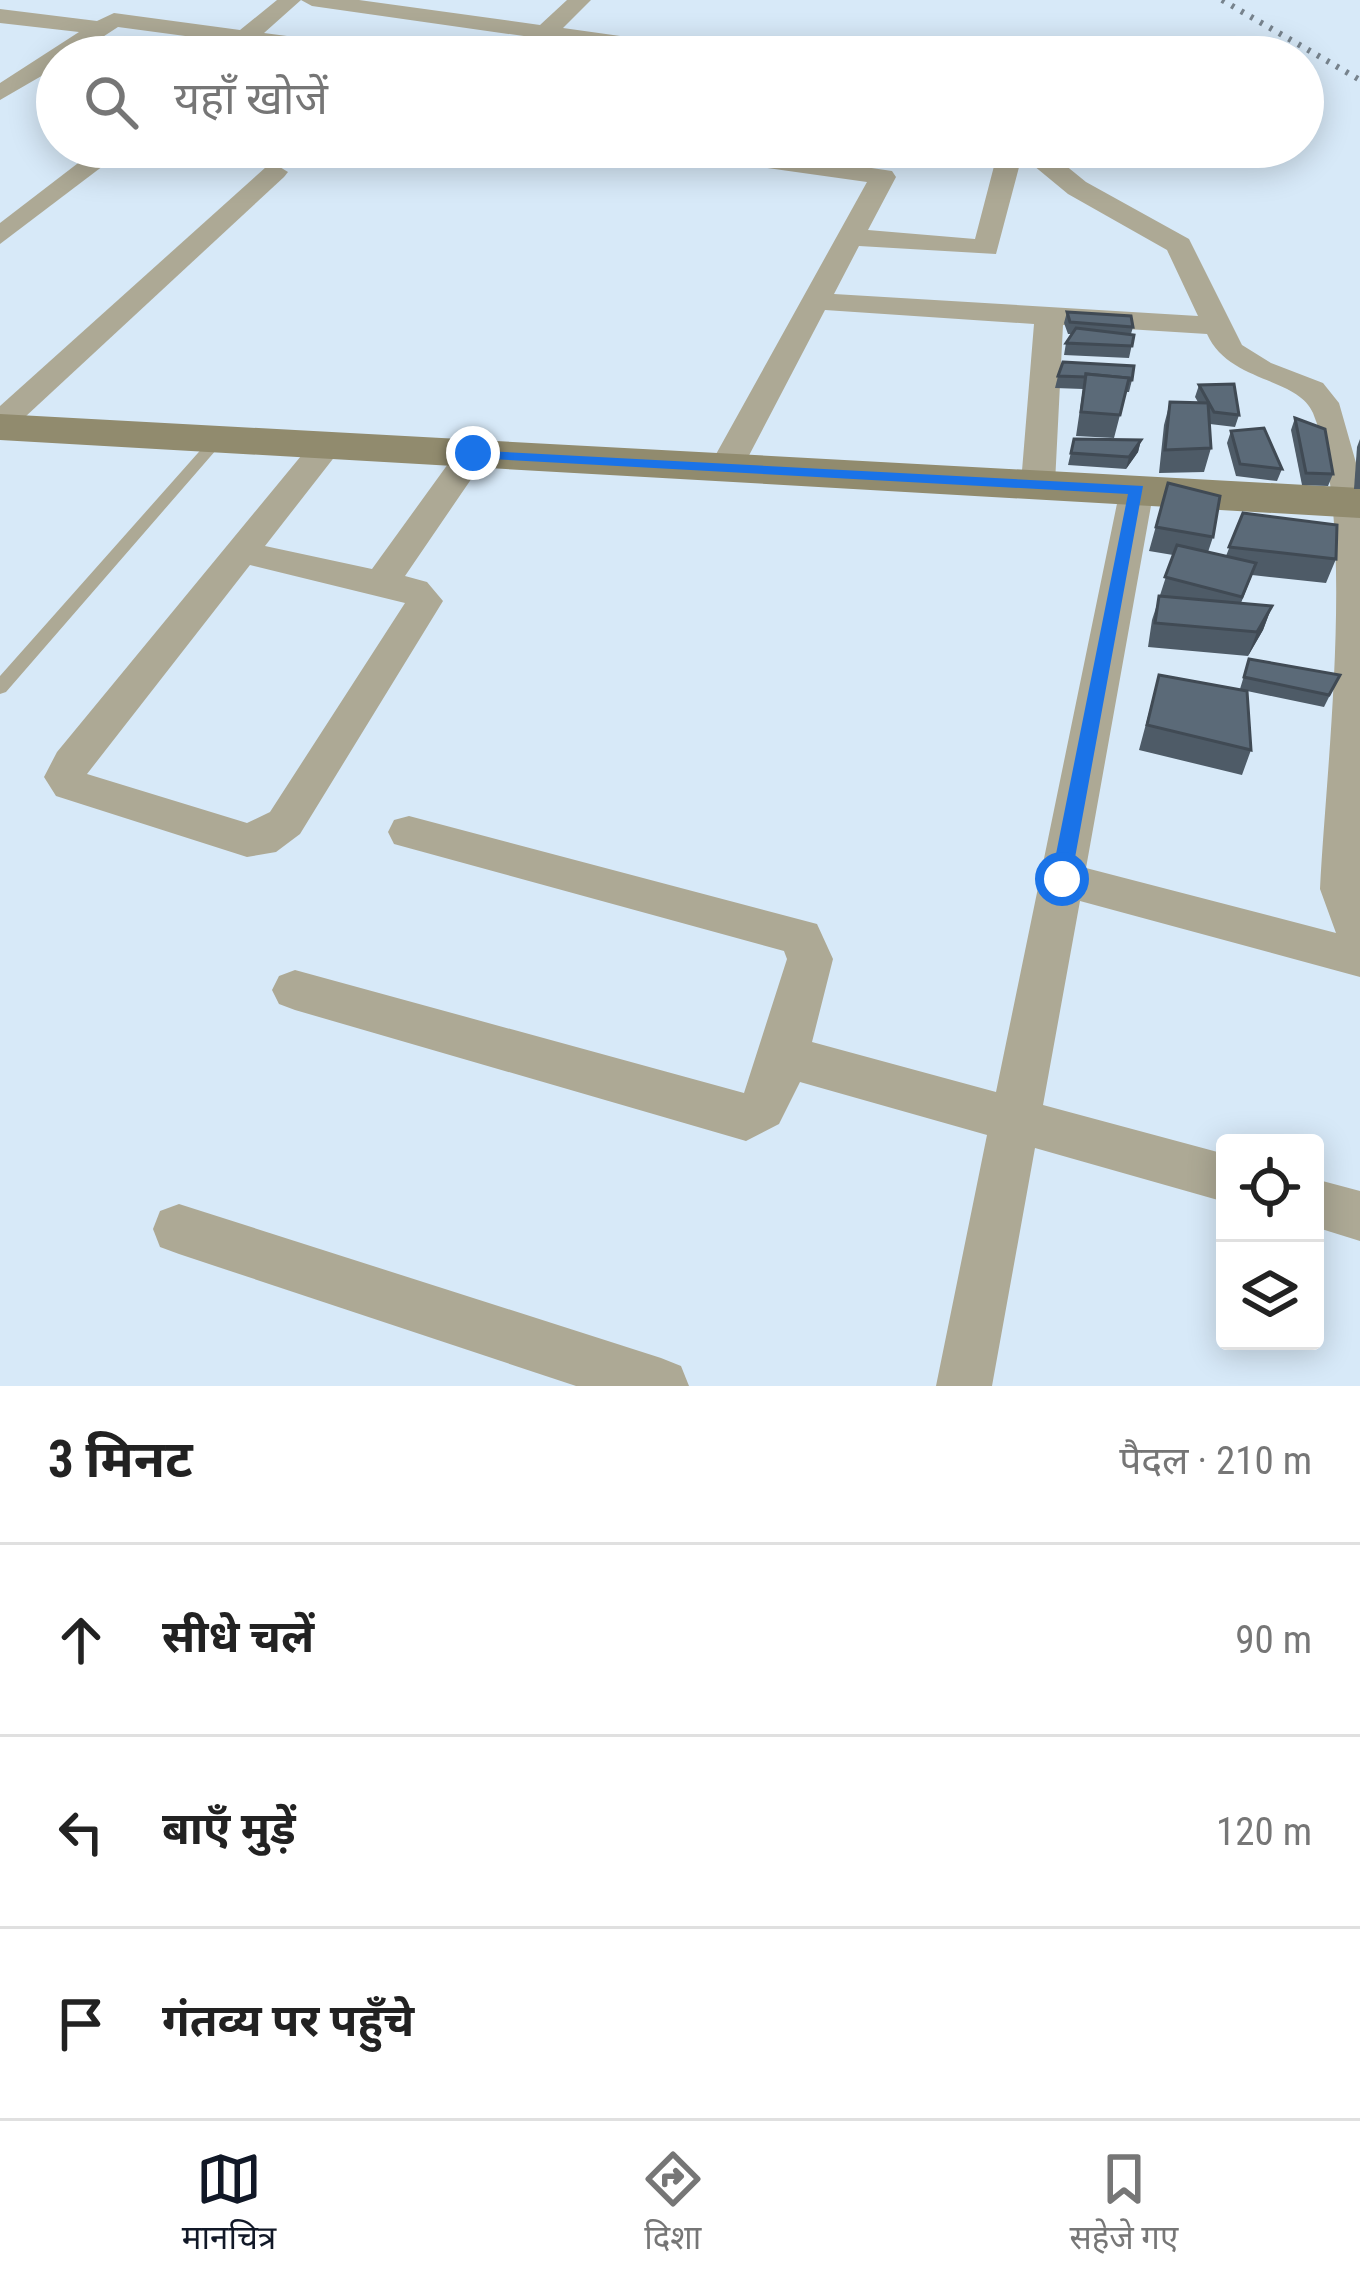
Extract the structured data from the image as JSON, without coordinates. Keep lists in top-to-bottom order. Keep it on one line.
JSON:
{"page":{"search":"यहाँ खोजें","heading":["3 मिनट","पैदल · 210 m"],"list":[["सीधे चलें","90 m"],["बाएँ मुड़ें","120 m"],"गंतव्य पर पहुँचे"],"nav":["मानचित्र","दिशा","सहेजे गए"]}}
